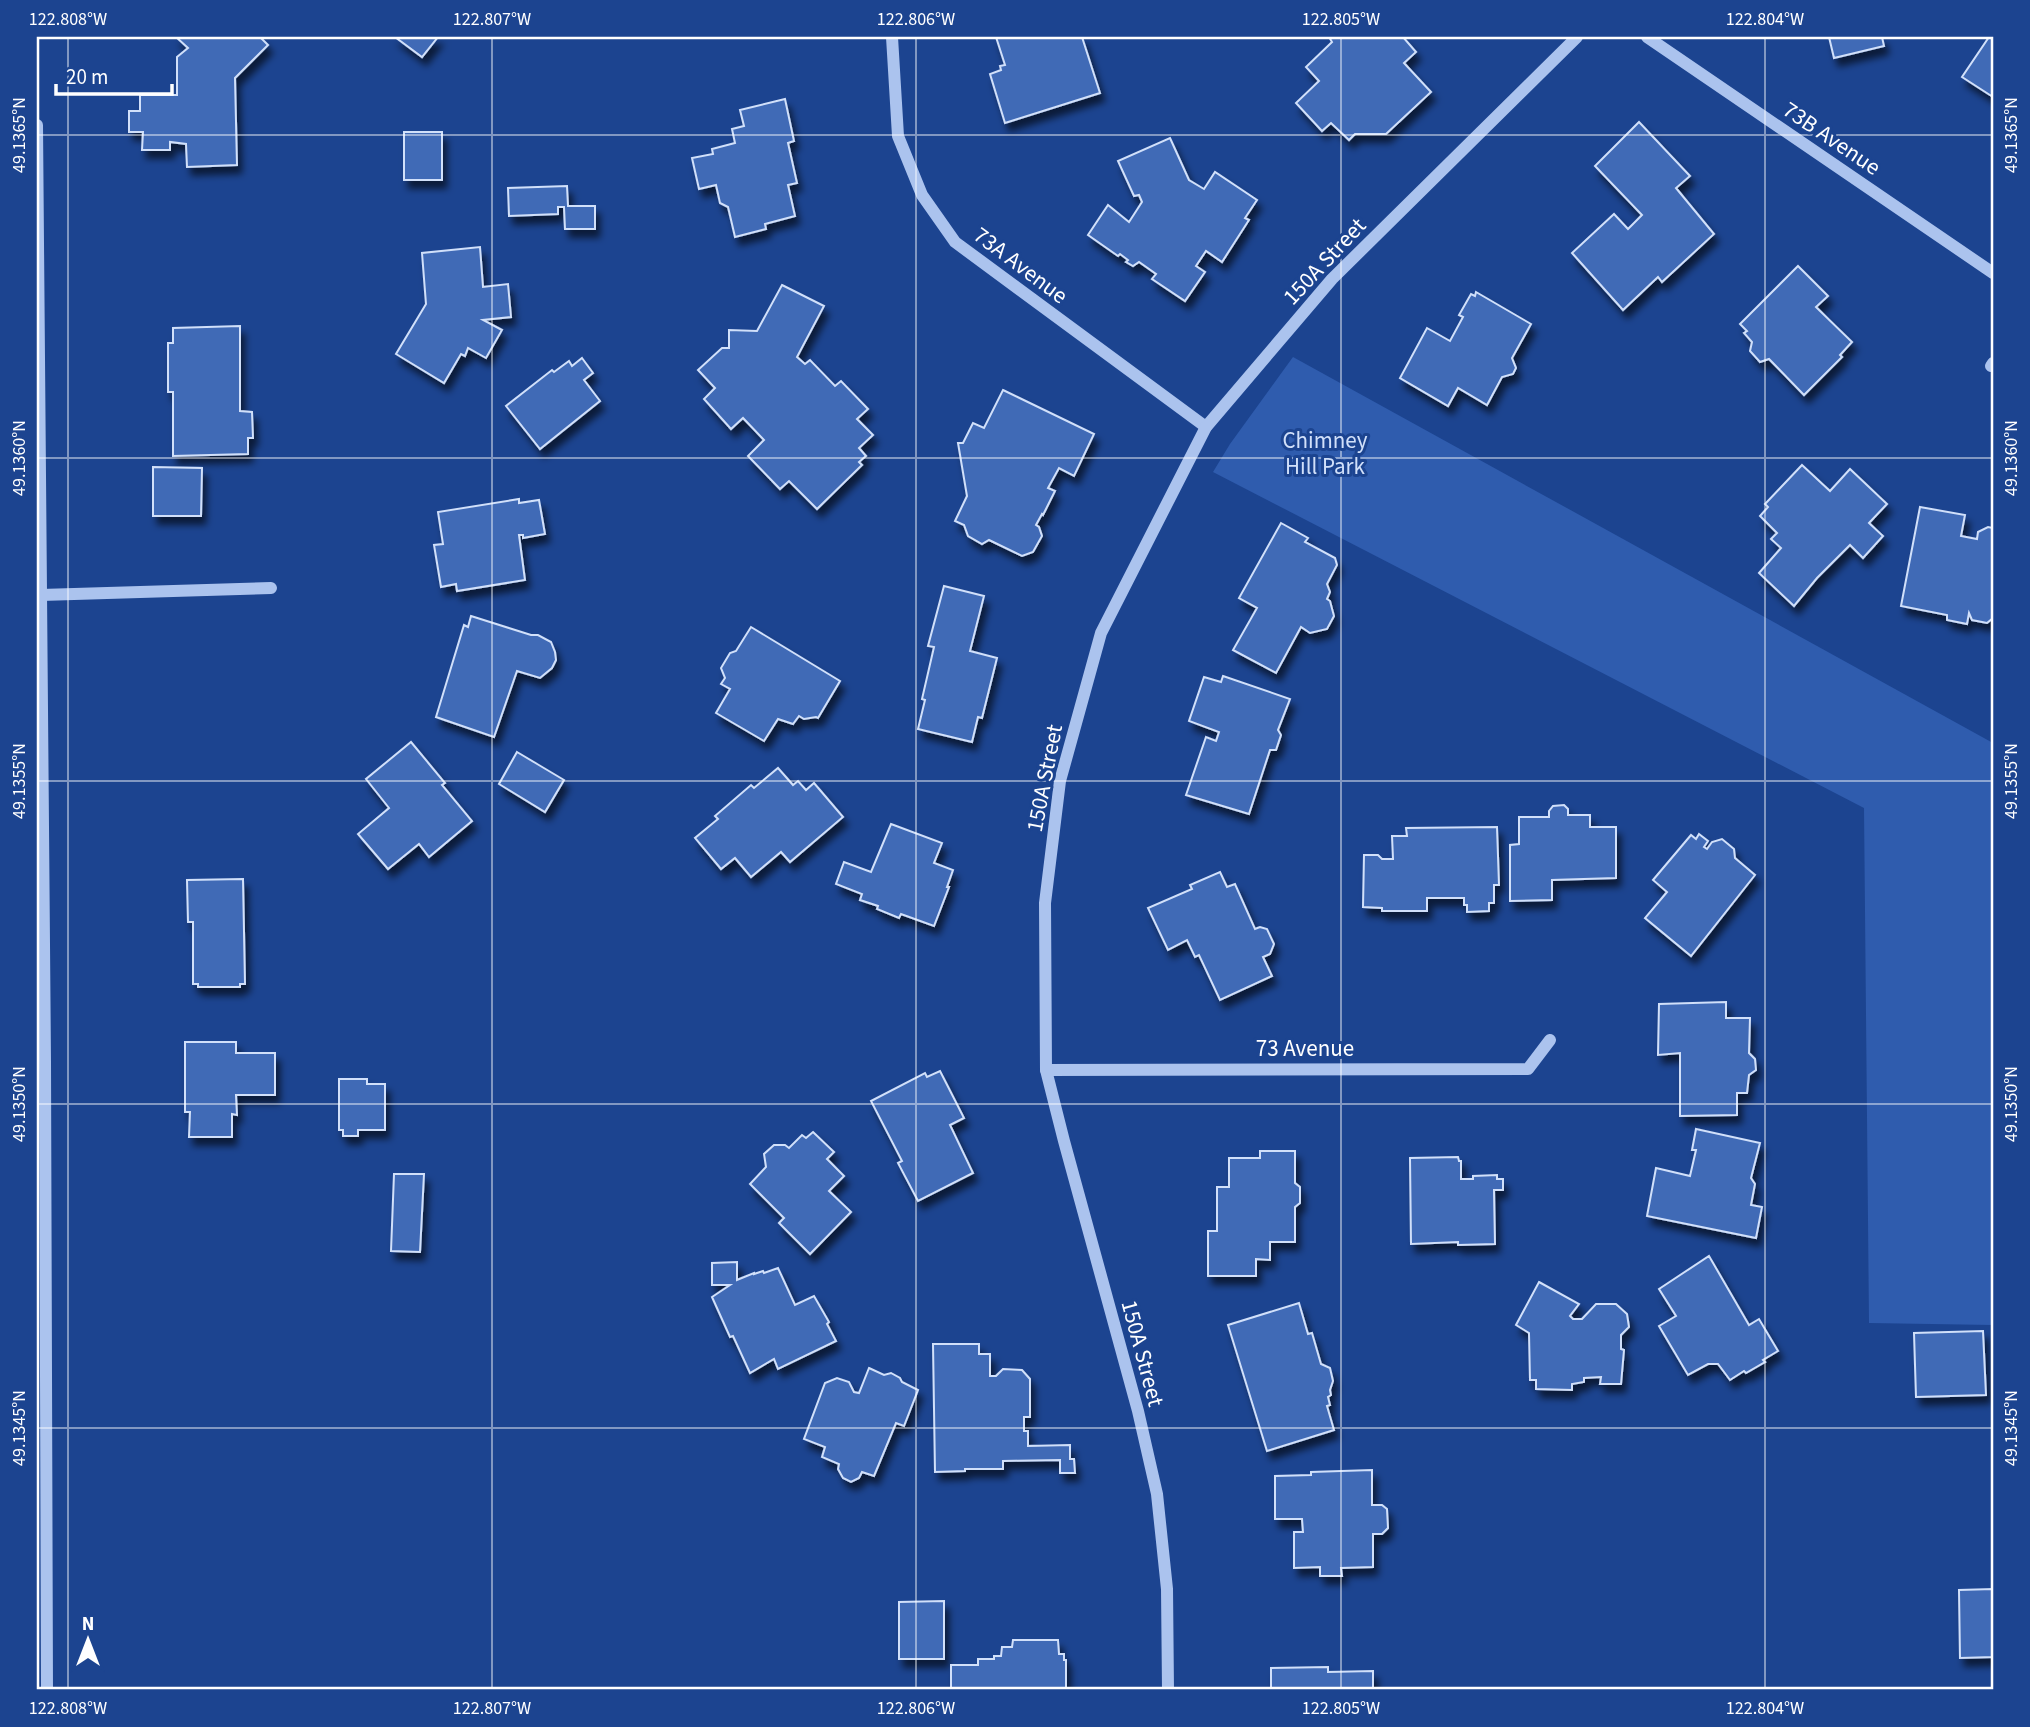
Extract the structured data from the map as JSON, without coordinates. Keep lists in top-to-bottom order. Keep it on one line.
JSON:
{"streets":{"street":["73B Avenue","150A Street","73A Avenue","73 Avenue"]},"crossings":[["150A Street","73A Avenue"],["150A Street","73 Avenue"]],"parks":["Chimney Hill Park"],"scale_bar":"20 m","north":"top","coordinates":["122.808°W","122.807°W","122.806°W","122.805°W","122.804°W","49.1365°N","49.1360°N","49.1355°N","49.1350°N","49.1345°N"]}
